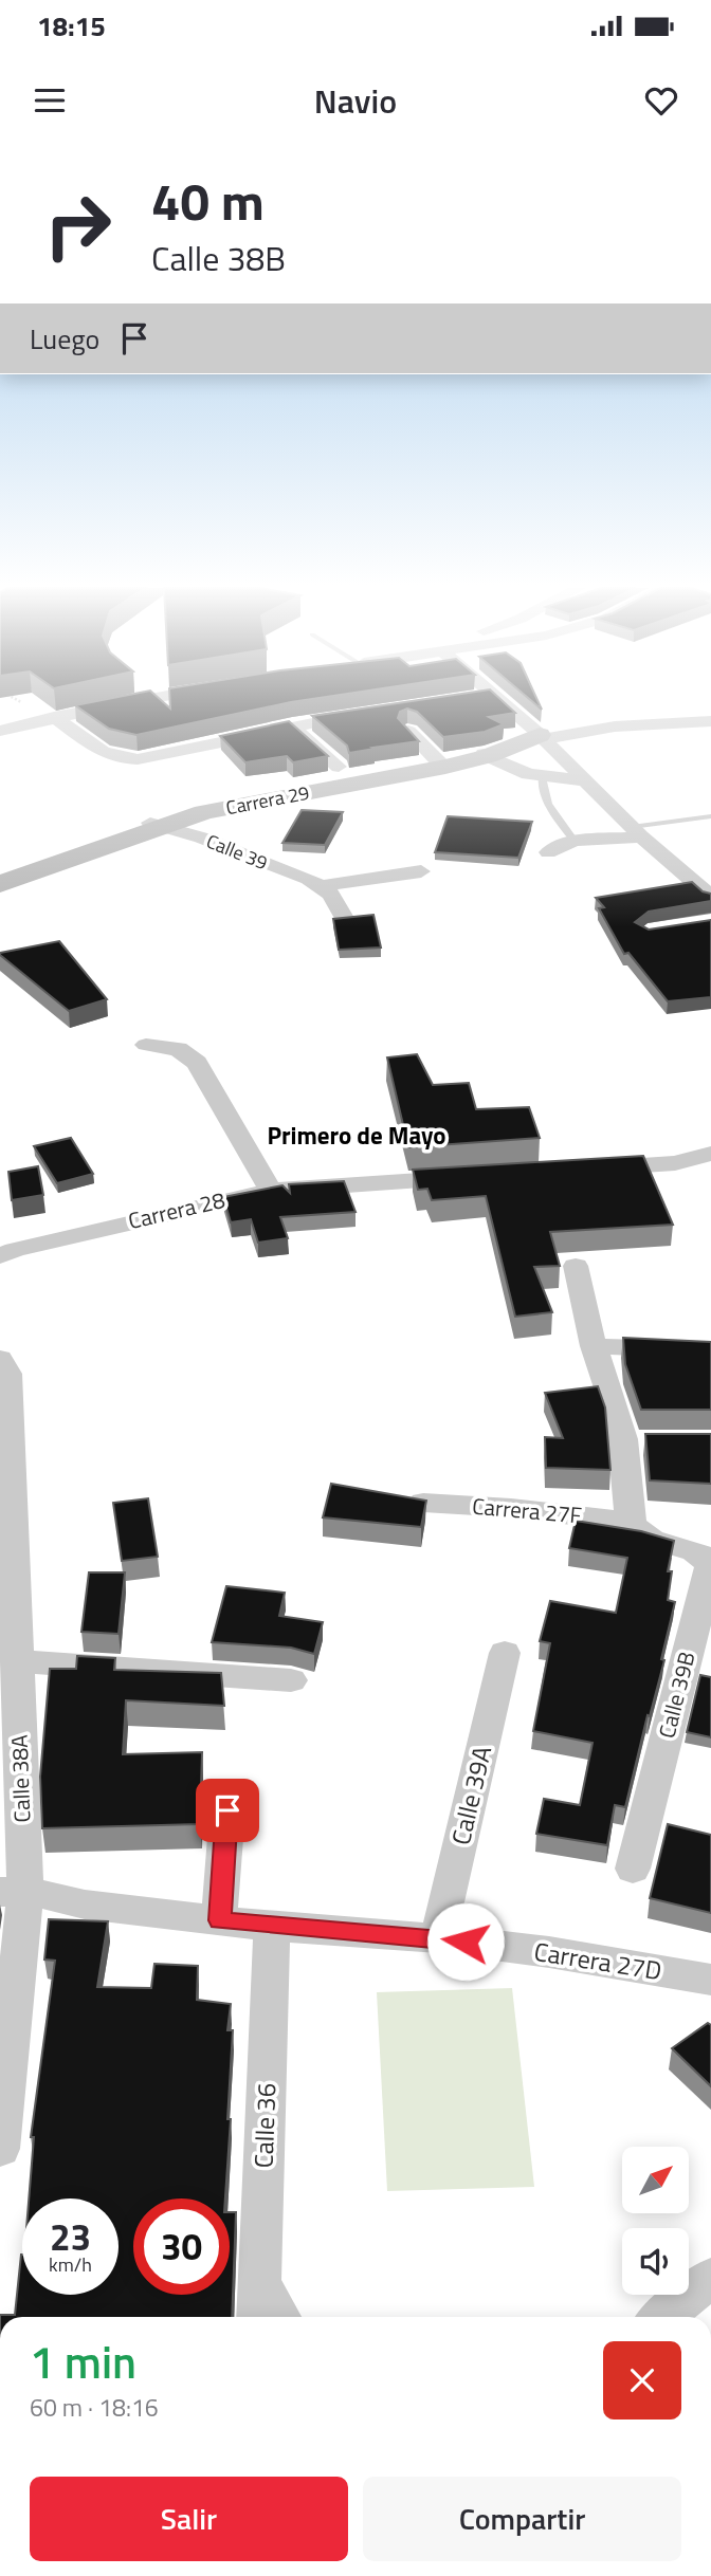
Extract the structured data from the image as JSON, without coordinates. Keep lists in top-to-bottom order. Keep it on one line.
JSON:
{"streets":{"street":["Carrera 29","Calle 39","Carrera 28","Carrera 27F","Calle 39B","Calle 38A","Calle 39A","Carrera 27D","Calle 36"]},"crossings":[["Carrera 29","Calle 39"],["Carrera 27F","Calle 39B"],["Calle 38A","Carrera 27D"],["Calle 39A","Carrera 27D"],["Carrera 27D","Calle 36"]],"districts":["Primero de Mayo"],"north":"top right","page":{"status":"18:15","header":"Navio","turn":["40 m","Calle 38B"],"then":"Luego","speed":"23 km/h","limit":"30","heading":["1 min","60 m · 18:16"],"buttons":["Salir","Compartir"]}}
